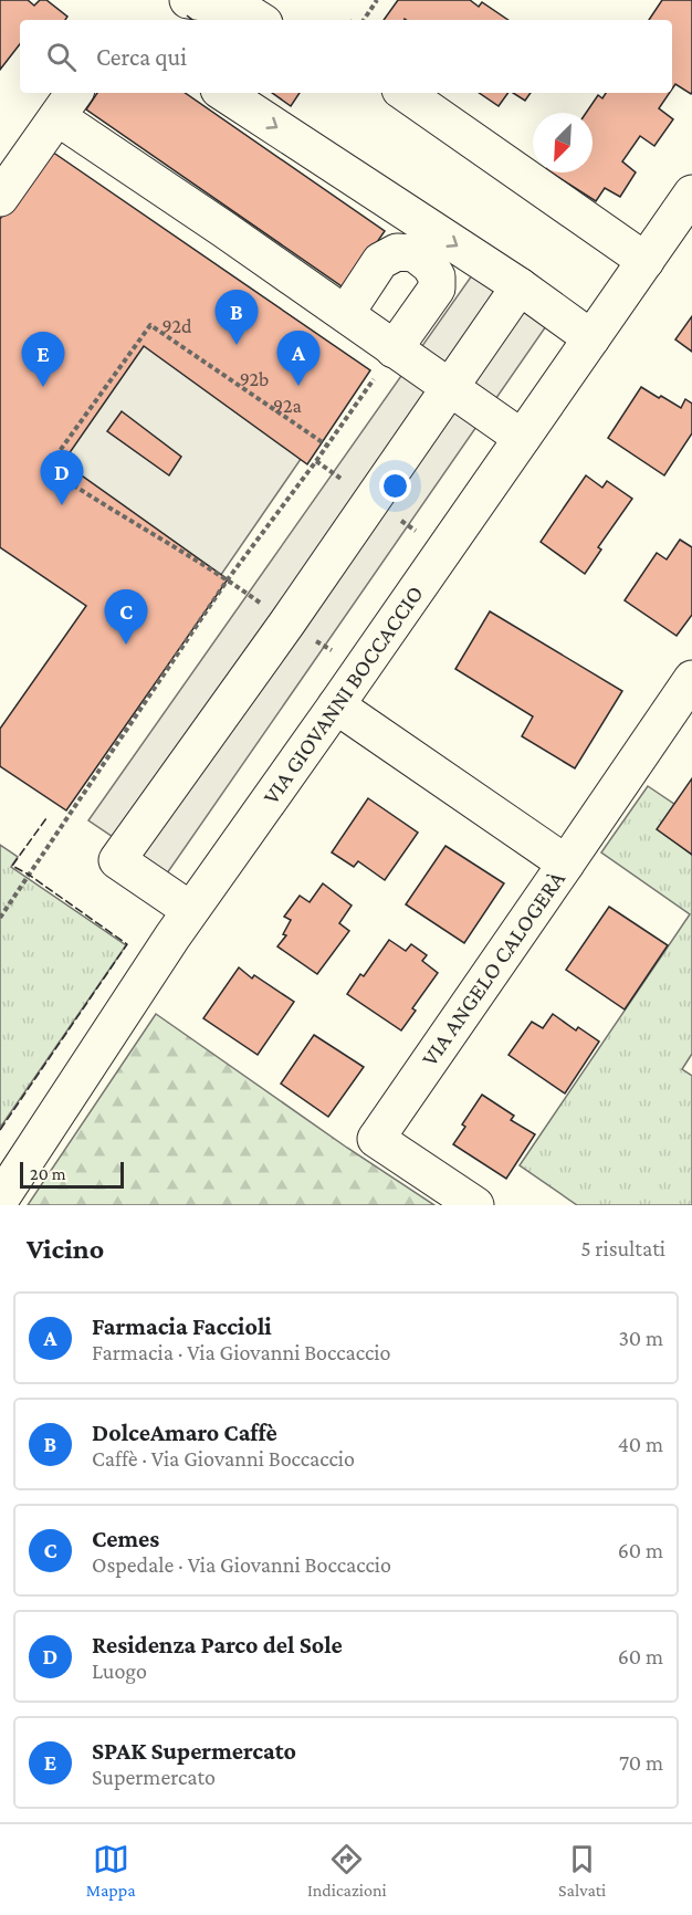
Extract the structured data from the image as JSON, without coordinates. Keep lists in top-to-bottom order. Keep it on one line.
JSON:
{"streets":{"street":["VIA GIOVANNI BOCCACCIO","VIA ANGELO CALOGERÀ"]},"crossings":[["VIA GIOVANNI BOCCACCIO","VIA ANGELO CALOGERÀ"]],"house_numbers":["92d","92b","92a"],"scale_bar":"20 m","north":"bottom left","page":{"search":"Cerca qui","pins":["B","A","E","D","C"],"scale":"20 m","heading":["Vicino","5 risultati"],"list":[{"mark":"A","name":"Farmacia Faccioli","note":"Farmacia · Via Giovanni Boccaccio","value":"30 m"},{"mark":"B","name":"DolceAmaro Caffè","note":"Caffè · Via Giovanni Boccaccio","value":"40 m"},{"mark":"C","name":"Cemes","note":"Ospedale · Via Giovanni Boccaccio","value":"60 m"},{"mark":"D","name":"Residenza Parco del Sole","note":"Luogo","value":"60 m"},{"mark":"E","name":"SPAK Supermercato","note":"Supermercato","value":"70 m"}],"nav":["Mappa","Indicazioni","Salvati"]}}
